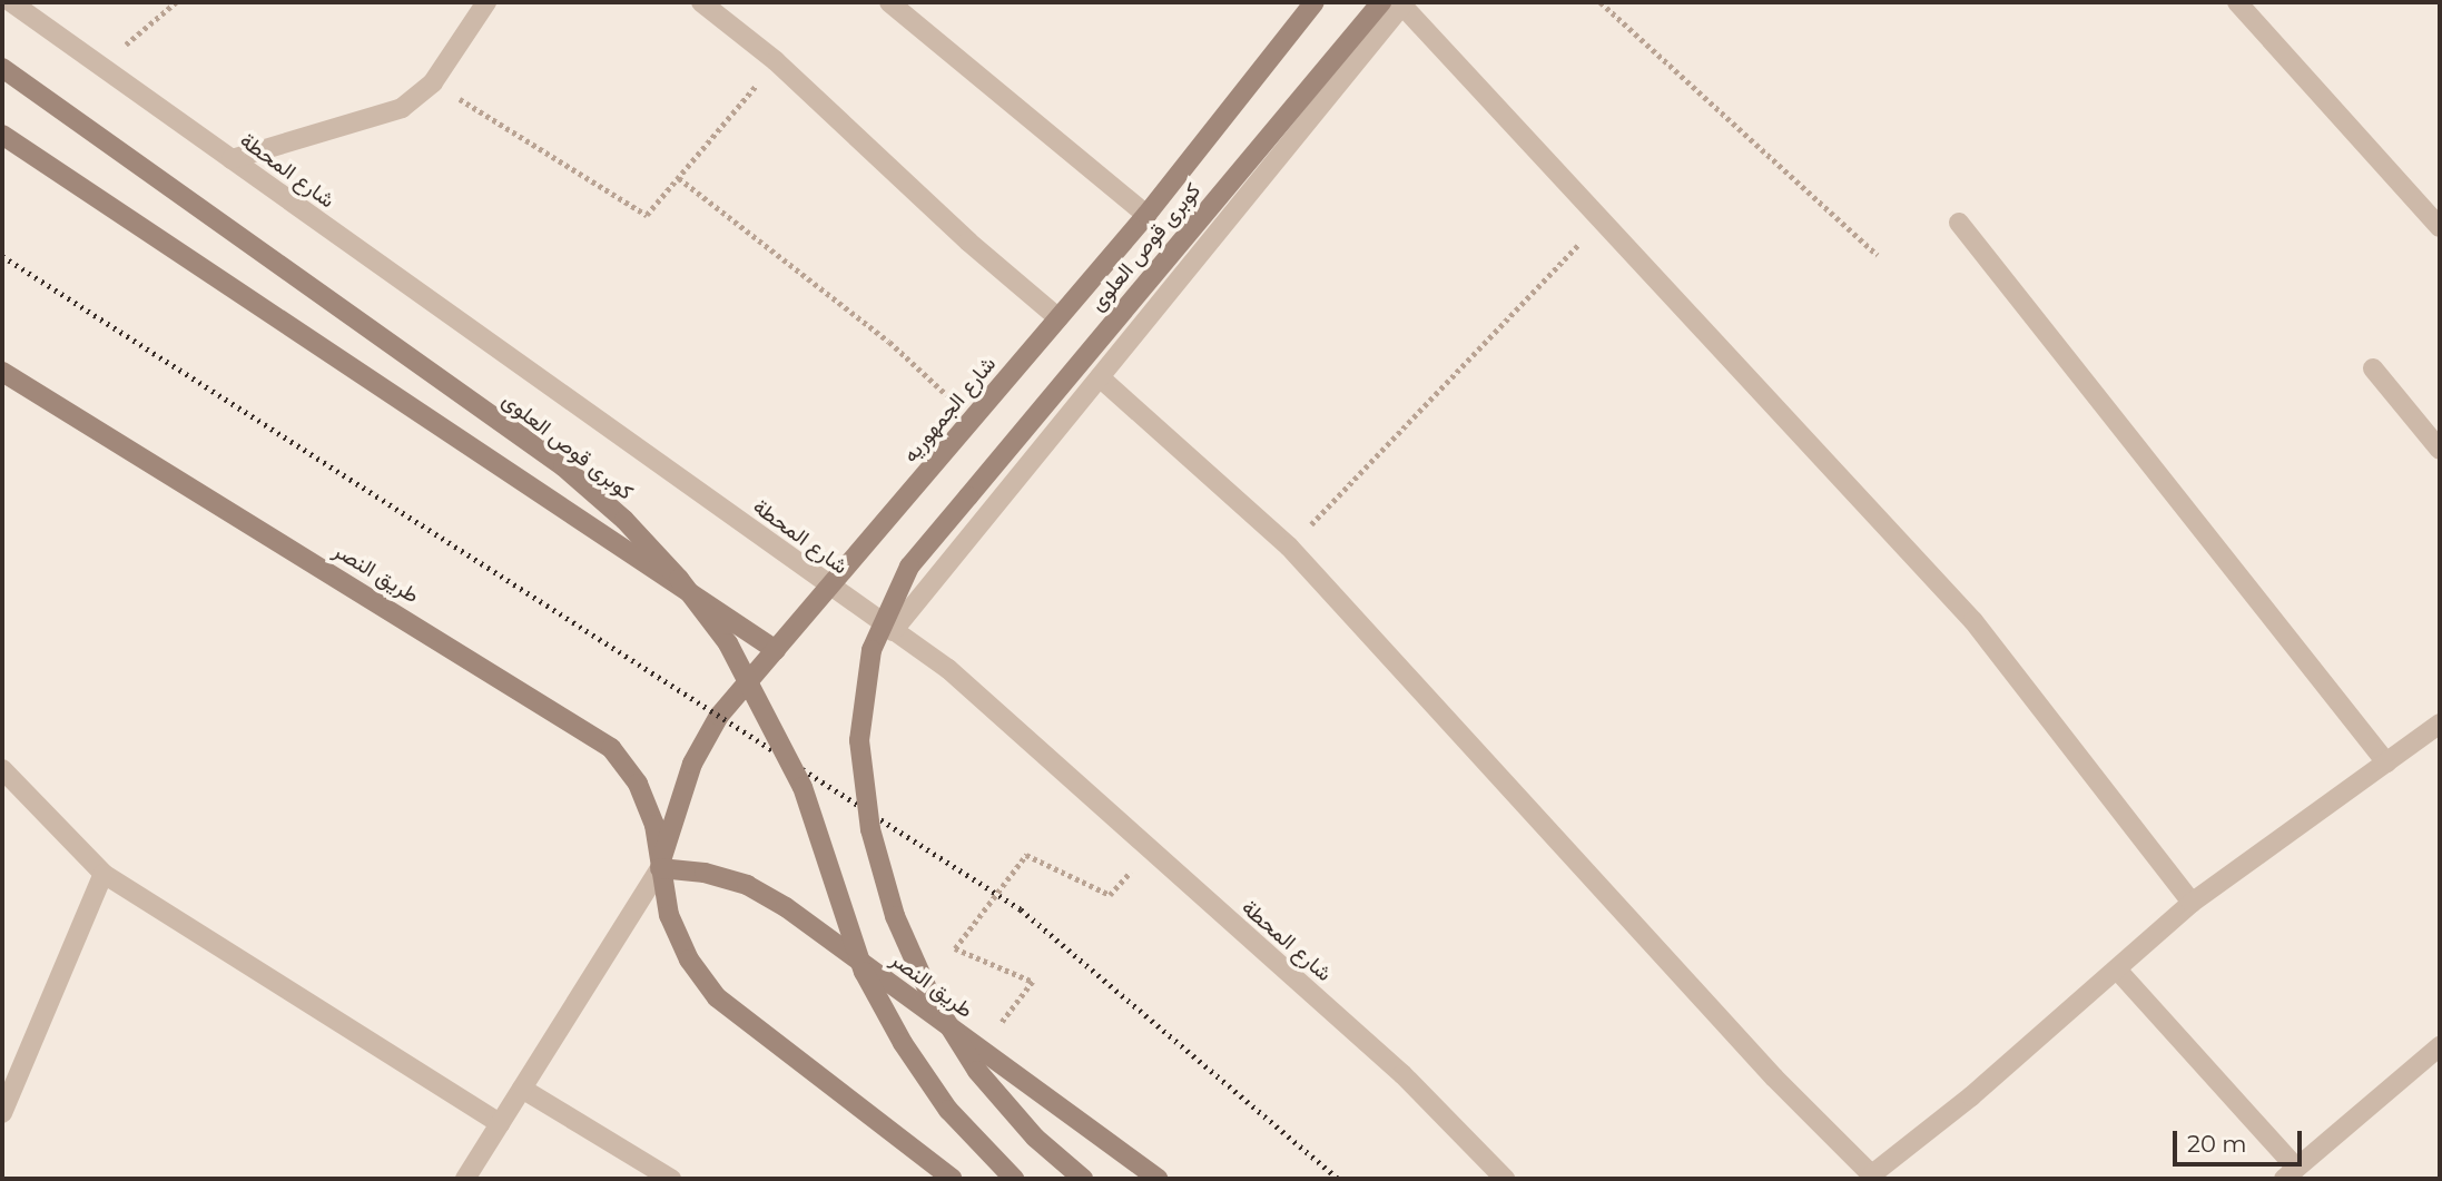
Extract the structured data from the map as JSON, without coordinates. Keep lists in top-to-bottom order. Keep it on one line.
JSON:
{"streets":{"street":["شارع المحطة","كوبرى قوص العلوى","شارع الجمهوريه","طريق النصر"]},"crossings":[["شارع المحطة","شارع الجمهوريه"],["شارع الجمهوريه","طريق النصر"]],"scale_bar":"20 m"}
